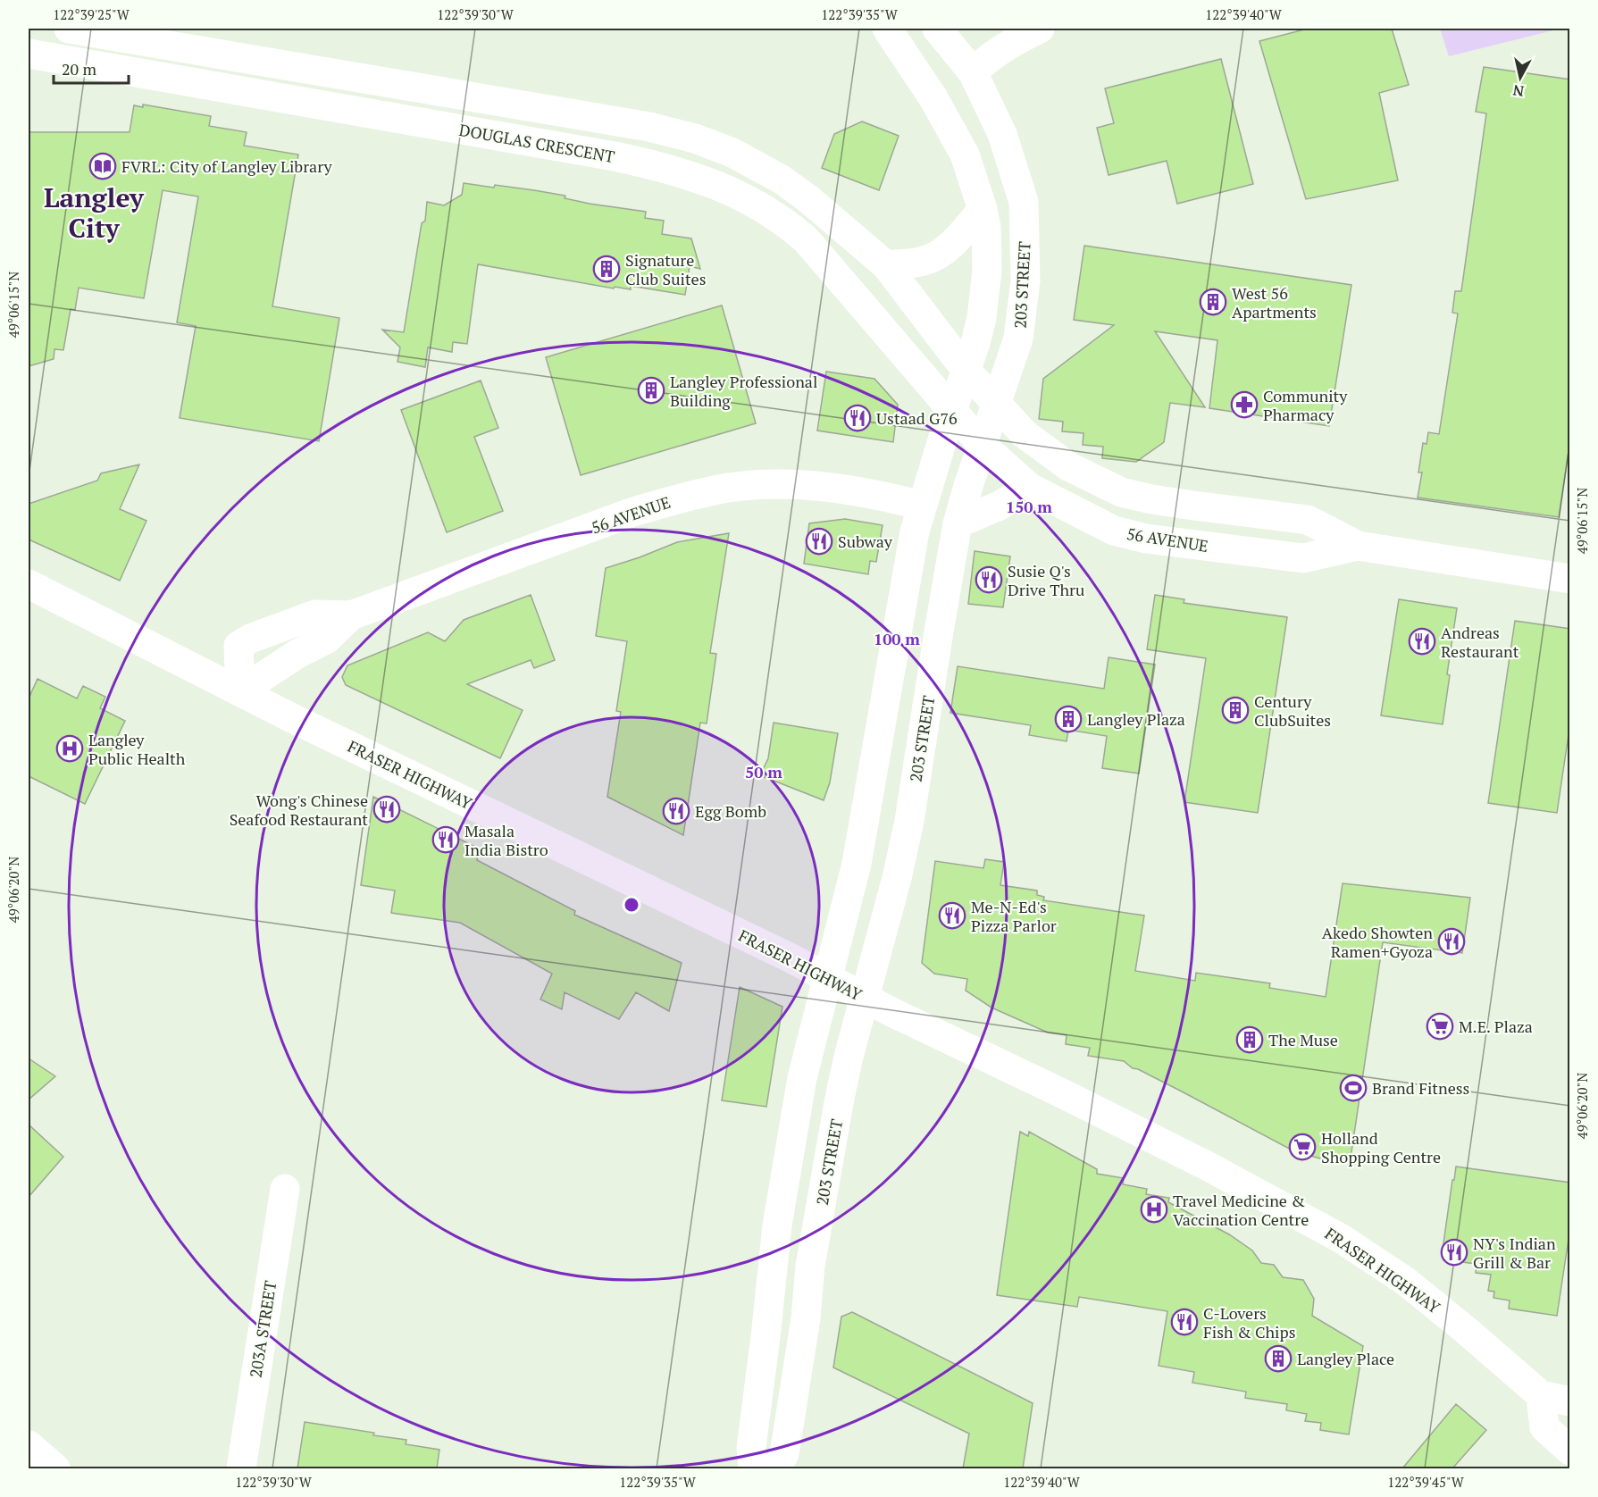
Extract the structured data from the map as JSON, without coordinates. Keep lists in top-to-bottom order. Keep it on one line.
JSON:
{"streets":{"main road":["DOUGLAS CRESCENT","203 STREET","56 AVENUE","FRASER HIGHWAY","203A STREET"]},"crossings":[["DOUGLAS CRESCENT","56 AVENUE"],["203 STREET","56 AVENUE"],["203 STREET","FRASER HIGHWAY"],["56 AVENUE","FRASER HIGHWAY"]],"districts":["Langley City"],"places":{"library":["FVRL: City of Langley Library"],"building":["Signature Club Suites","West 56 Apartments","Langley Professional Building","Century ClubSuites","Langley Plaza","The Muse","Langley Place"],"pharmacy":["Community Pharmacy"],"restaurant":["Ustaad G76","Subway","Susie Q's Drive Thru","Andreas Restaurant","Wong's Chinese Seafood Restaurant","Egg Bomb","Masala India Bistro","Me-N-Ed's Pizza Parlor","Akedo Showten Ramen+Gyoza","NY's Indian Grill & Bar","C-Lovers Fish & Chips"],"hospital":["Langley Public Health","Travel Medicine & Vaccination Centre"],"supermarket":["M.E. Plaza","Holland Shopping Centre"],"sports":["Brand Fitness"]},"scale_bar":"20 m","north":"bottom","coordinates":["122°39'25\"W","122°39'30\"W","122°39'35\"W","122°39'40\"W","49°06'15\"N","49°06'20\"N","122°39'45\"W"],"rings":["150 m","100 m","50 m"]}
